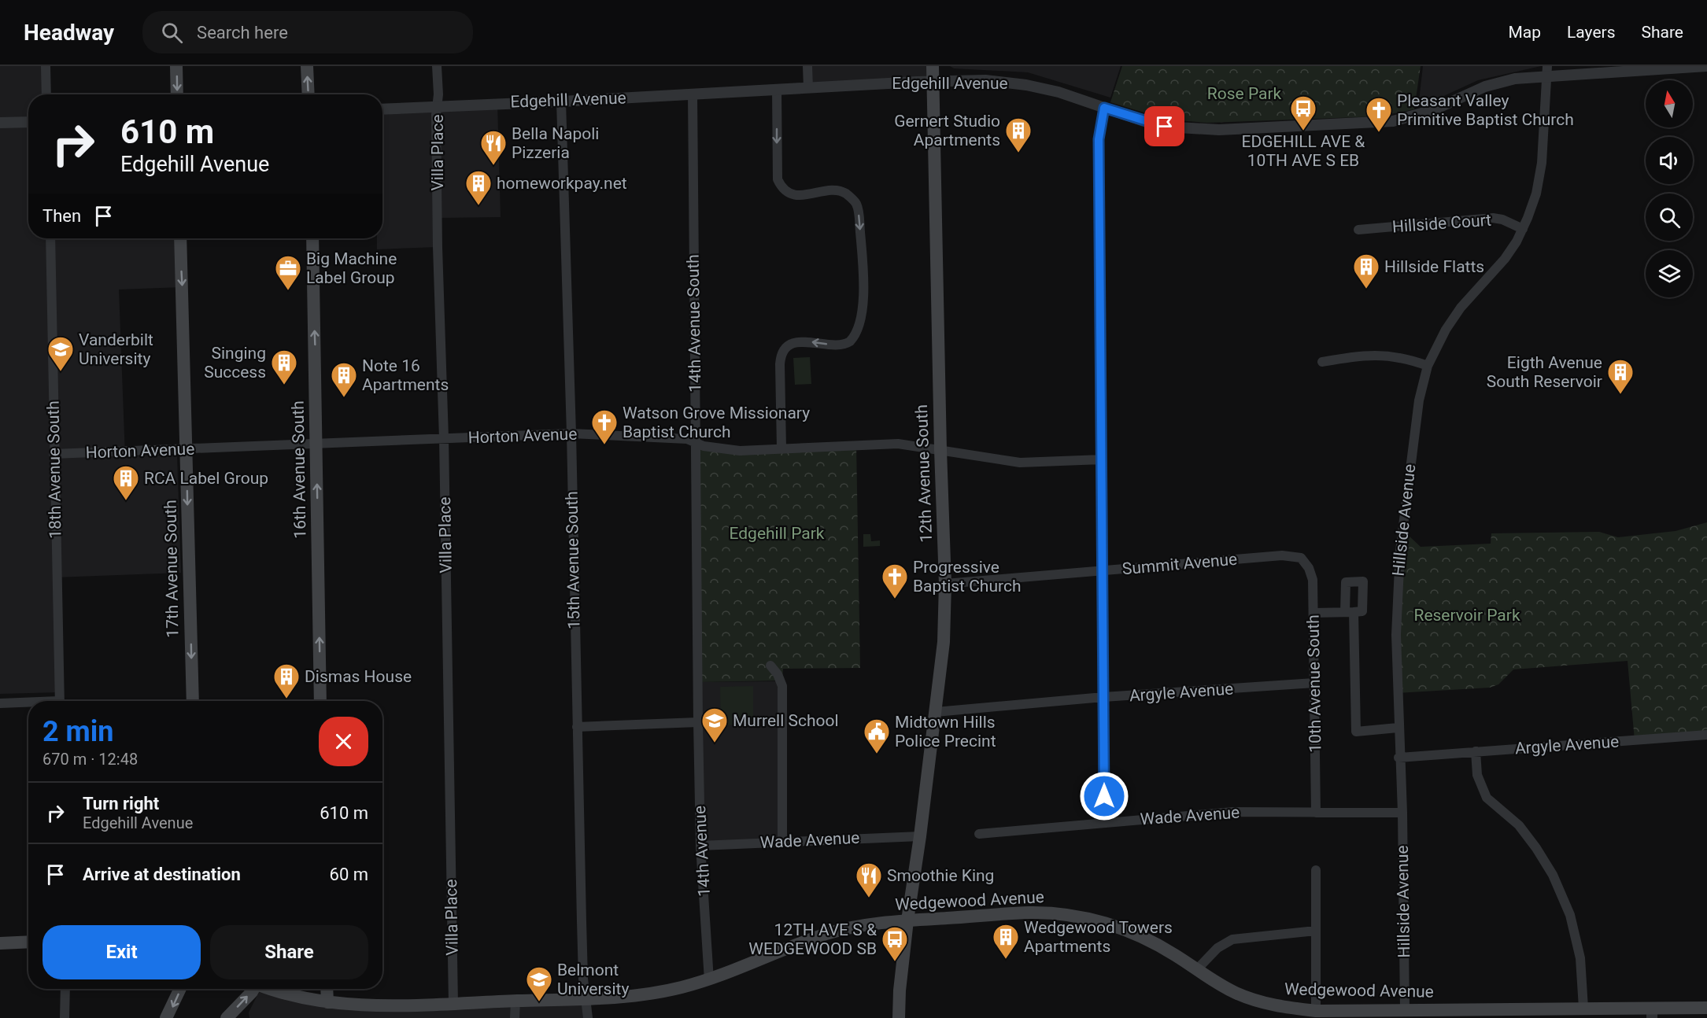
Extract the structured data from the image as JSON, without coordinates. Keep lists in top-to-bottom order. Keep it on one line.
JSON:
{"streets":{"main road":["16th Avenue South","12th Avenue South","17th Avenue South","Wedgewood Avenue"],"street":["Edgehill Avenue","Villa Place","Hillside Court","14th Avenue South","Horton Avenue","18th Avenue South","Hillside Avenue","15th Avenue South","Summit Avenue","10th Avenue South","Argyle Avenue","Wade Avenue","14th Avenue"]},"crossings":[["Edgehill Avenue","Villa Place"],["Edgehill Avenue","14th Avenue South"],["Edgehill Avenue","12th Avenue South"],["Edgehill Avenue","Hillside Avenue"],["Edgehill Avenue","15th Avenue South"],["Villa Place","Horton Avenue"],["Villa Place","Wedgewood Avenue"],["Hillside Court","Hillside Avenue"],["14th Avenue South","Horton Avenue"],["14th Avenue South","14th Avenue"],["Horton Avenue","18th Avenue South"],["Horton Avenue","16th Avenue South"],["Horton Avenue","12th Avenue South"],["Horton Avenue","15th Avenue South"],["Horton Avenue","17th Avenue South"],["12th Avenue South","Summit Avenue"],["12th Avenue South","Argyle Avenue"],["12th Avenue South","Wade Avenue"],["12th Avenue South","Wedgewood Avenue"],["Hillside Avenue","Argyle Avenue"],["Hillside Avenue","Wade Avenue"],["Hillside Avenue","Wedgewood Avenue"],["15th Avenue South","Wedgewood Avenue"],["Summit Avenue","10th Avenue South"],["10th Avenue South","Argyle Avenue"],["10th Avenue South","Wade Avenue"],["Wade Avenue","14th Avenue"],["14th Avenue","Wedgewood Avenue"]],"one_way":["16th Avenue South","17th Avenue South"],"parks":["Rose Park","Edgehill Park","Reservoir Park"],"places":{"bus stop":["EDGEHILL AVE & 10TH AVE S EB","12TH AVE S & WEDGEWOOD SB"],"church":["Pleasant Valley Primitive Baptist Church","Watson Grove Missionary Baptist Church","Progressive Baptist Church"],"building":["Gernert Studio Apartments","homeworkpay.net","Hillside Flatts","Singing Success","Eigth Avenue South Reservoir","Note 16 Apartments","RCA Label Group","Dismas House","Wedgewood Towers Apartments"],"restaurant":["Bella Napoli Pizzeria","Smoothie King"],"office":["Big Machine Label Group"],"school or university":["Vanderbilt University","Murrell School","Belmont University"],"public building":["Midtown Hills Police Precint"]},"north":"top","page":{"header":"Headway","search":"Search here","nav":["Map","Layers","Share"],"turn":["610 m","Edgehill Avenue"],"then":"Then","heading":["2 min","670 m · 12:48"],"list":[{"name":"Turn right","note":"Edgehill Avenue","value":"610 m"},{"name":"Arrive at destination","value":"60 m"}],"buttons":["Exit","Share"]}}
